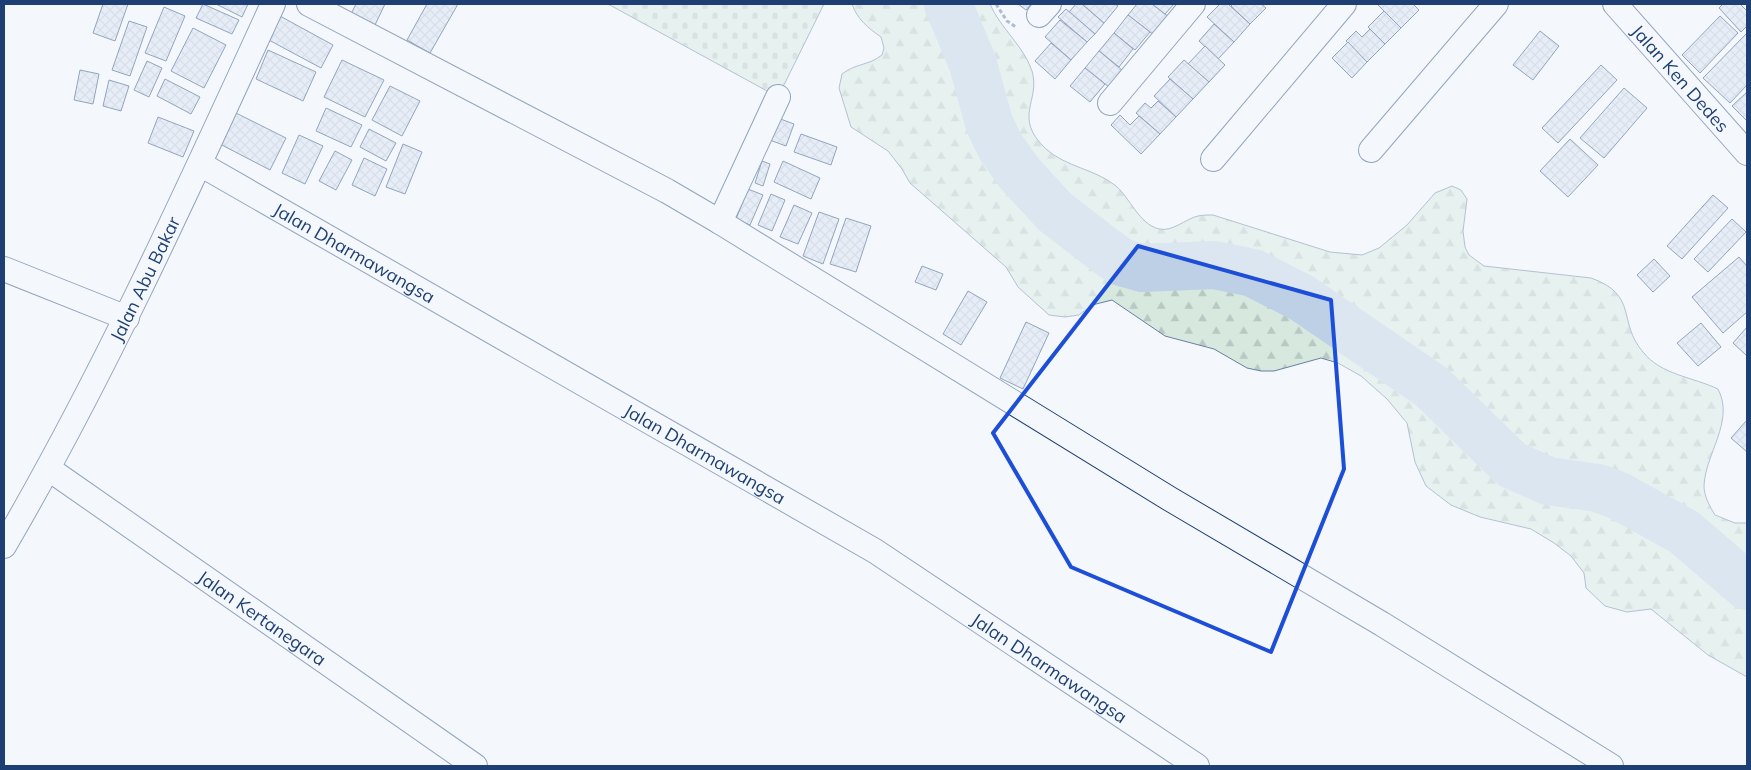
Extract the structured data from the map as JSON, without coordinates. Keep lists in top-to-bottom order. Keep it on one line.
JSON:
{"streets":{"street":["Jalan Ken Dedes","Jalan Dharmawangsa","Jalan Abu Bakar","Jalan Kertanegara"]},"crossings":[["Jalan Dharmawangsa","Jalan Abu Bakar"],["Jalan Abu Bakar","Jalan Kertanegara"]]}
